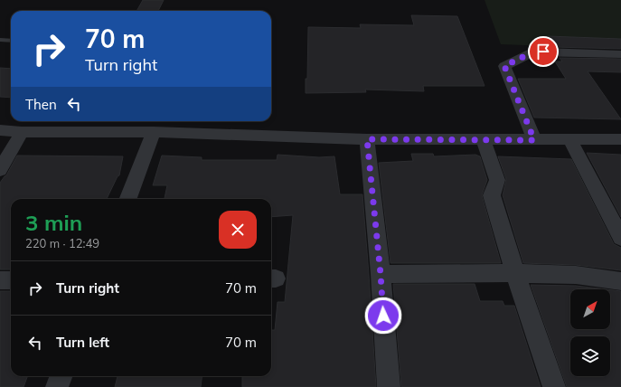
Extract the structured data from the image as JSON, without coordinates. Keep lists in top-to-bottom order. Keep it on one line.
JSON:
{"north":"top right","page":{"turn":["70 m","Turn right"],"then":"Then","heading":["3 min","220 m · 12:49"],"list":[{"name":"Turn right","value":"70 m"},{"name":"Turn left","value":"70 m"}]}}
